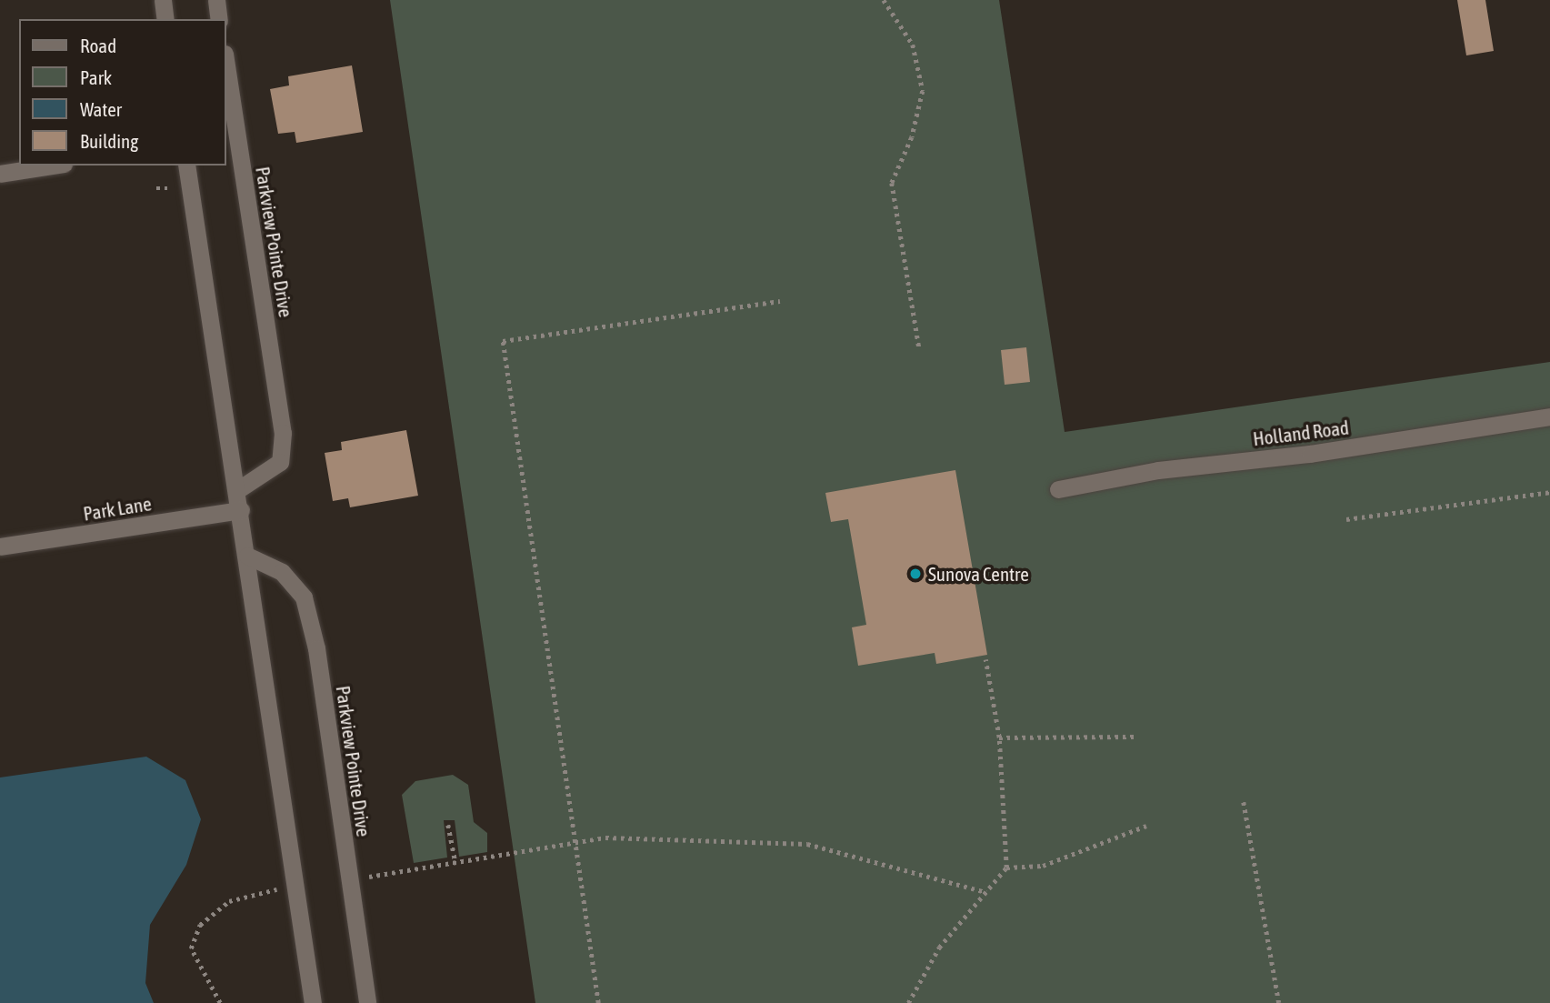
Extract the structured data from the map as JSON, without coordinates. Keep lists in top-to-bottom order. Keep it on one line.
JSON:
{"streets":{"street":["Parkview Pointe Drive","Holland Road","Park Lane"]},"places":["Sunova Centre"],"legend":["Road","Park","Water","Building"]}
